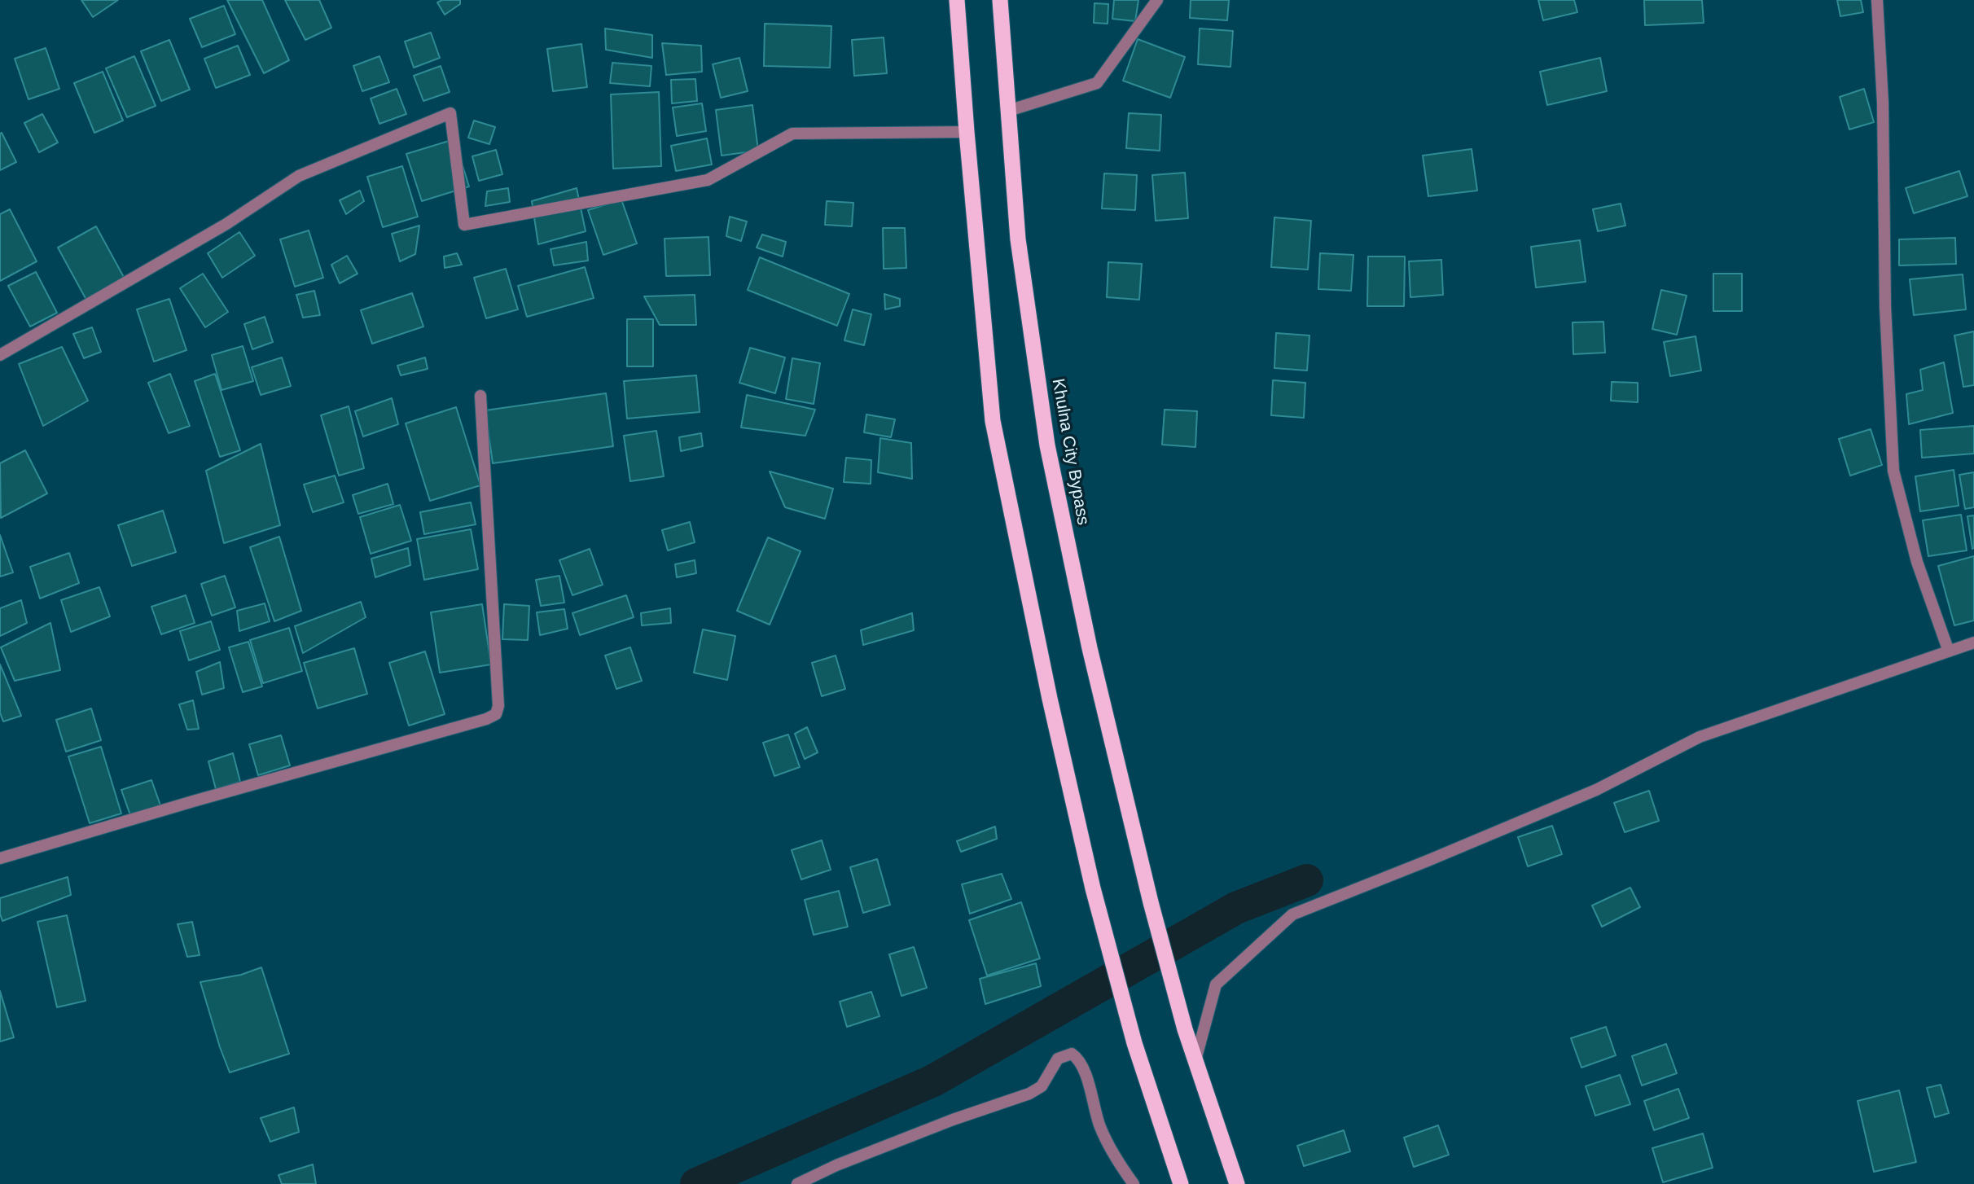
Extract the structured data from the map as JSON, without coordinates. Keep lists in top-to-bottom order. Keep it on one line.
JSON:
{"streets":{"highway":["Khulna City Bypass"]}}
